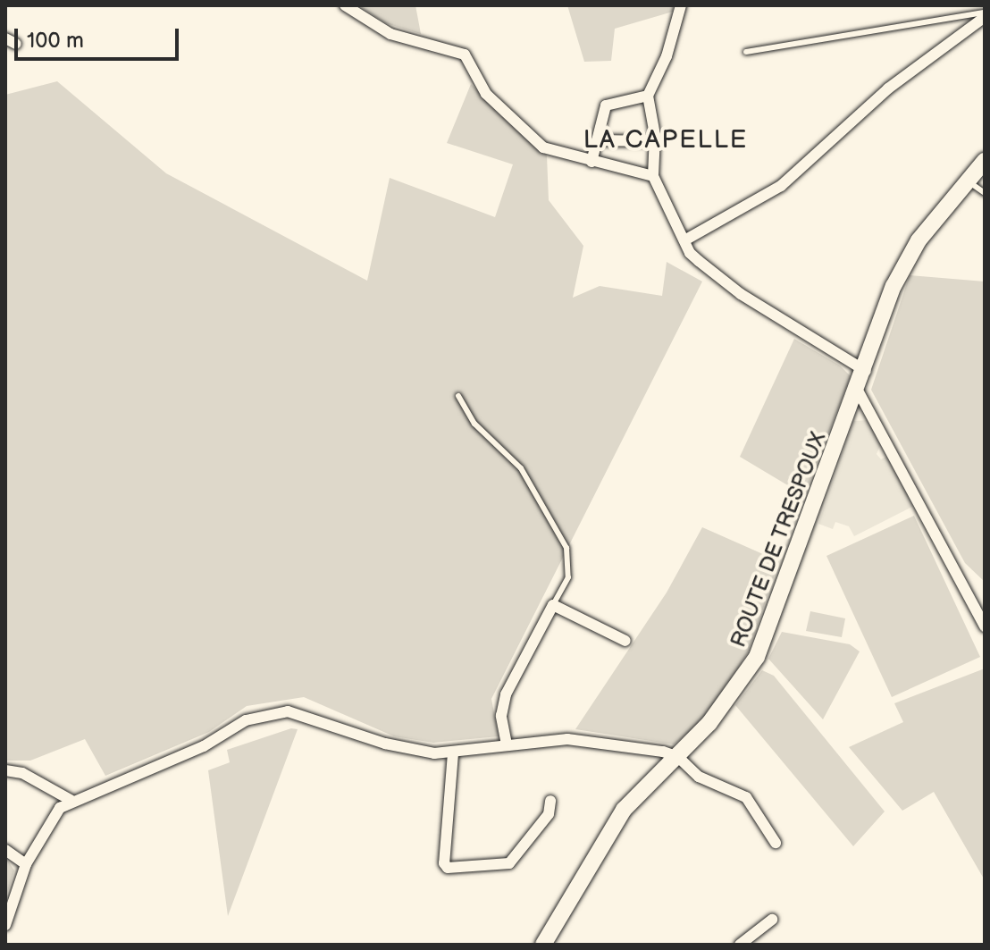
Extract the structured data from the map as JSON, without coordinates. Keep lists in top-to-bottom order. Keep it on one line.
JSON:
{"streets":{"street":["ROUTE DE TRESPOUX"]},"districts":["LA CAPELLE"],"scale_bar":"100 m"}
